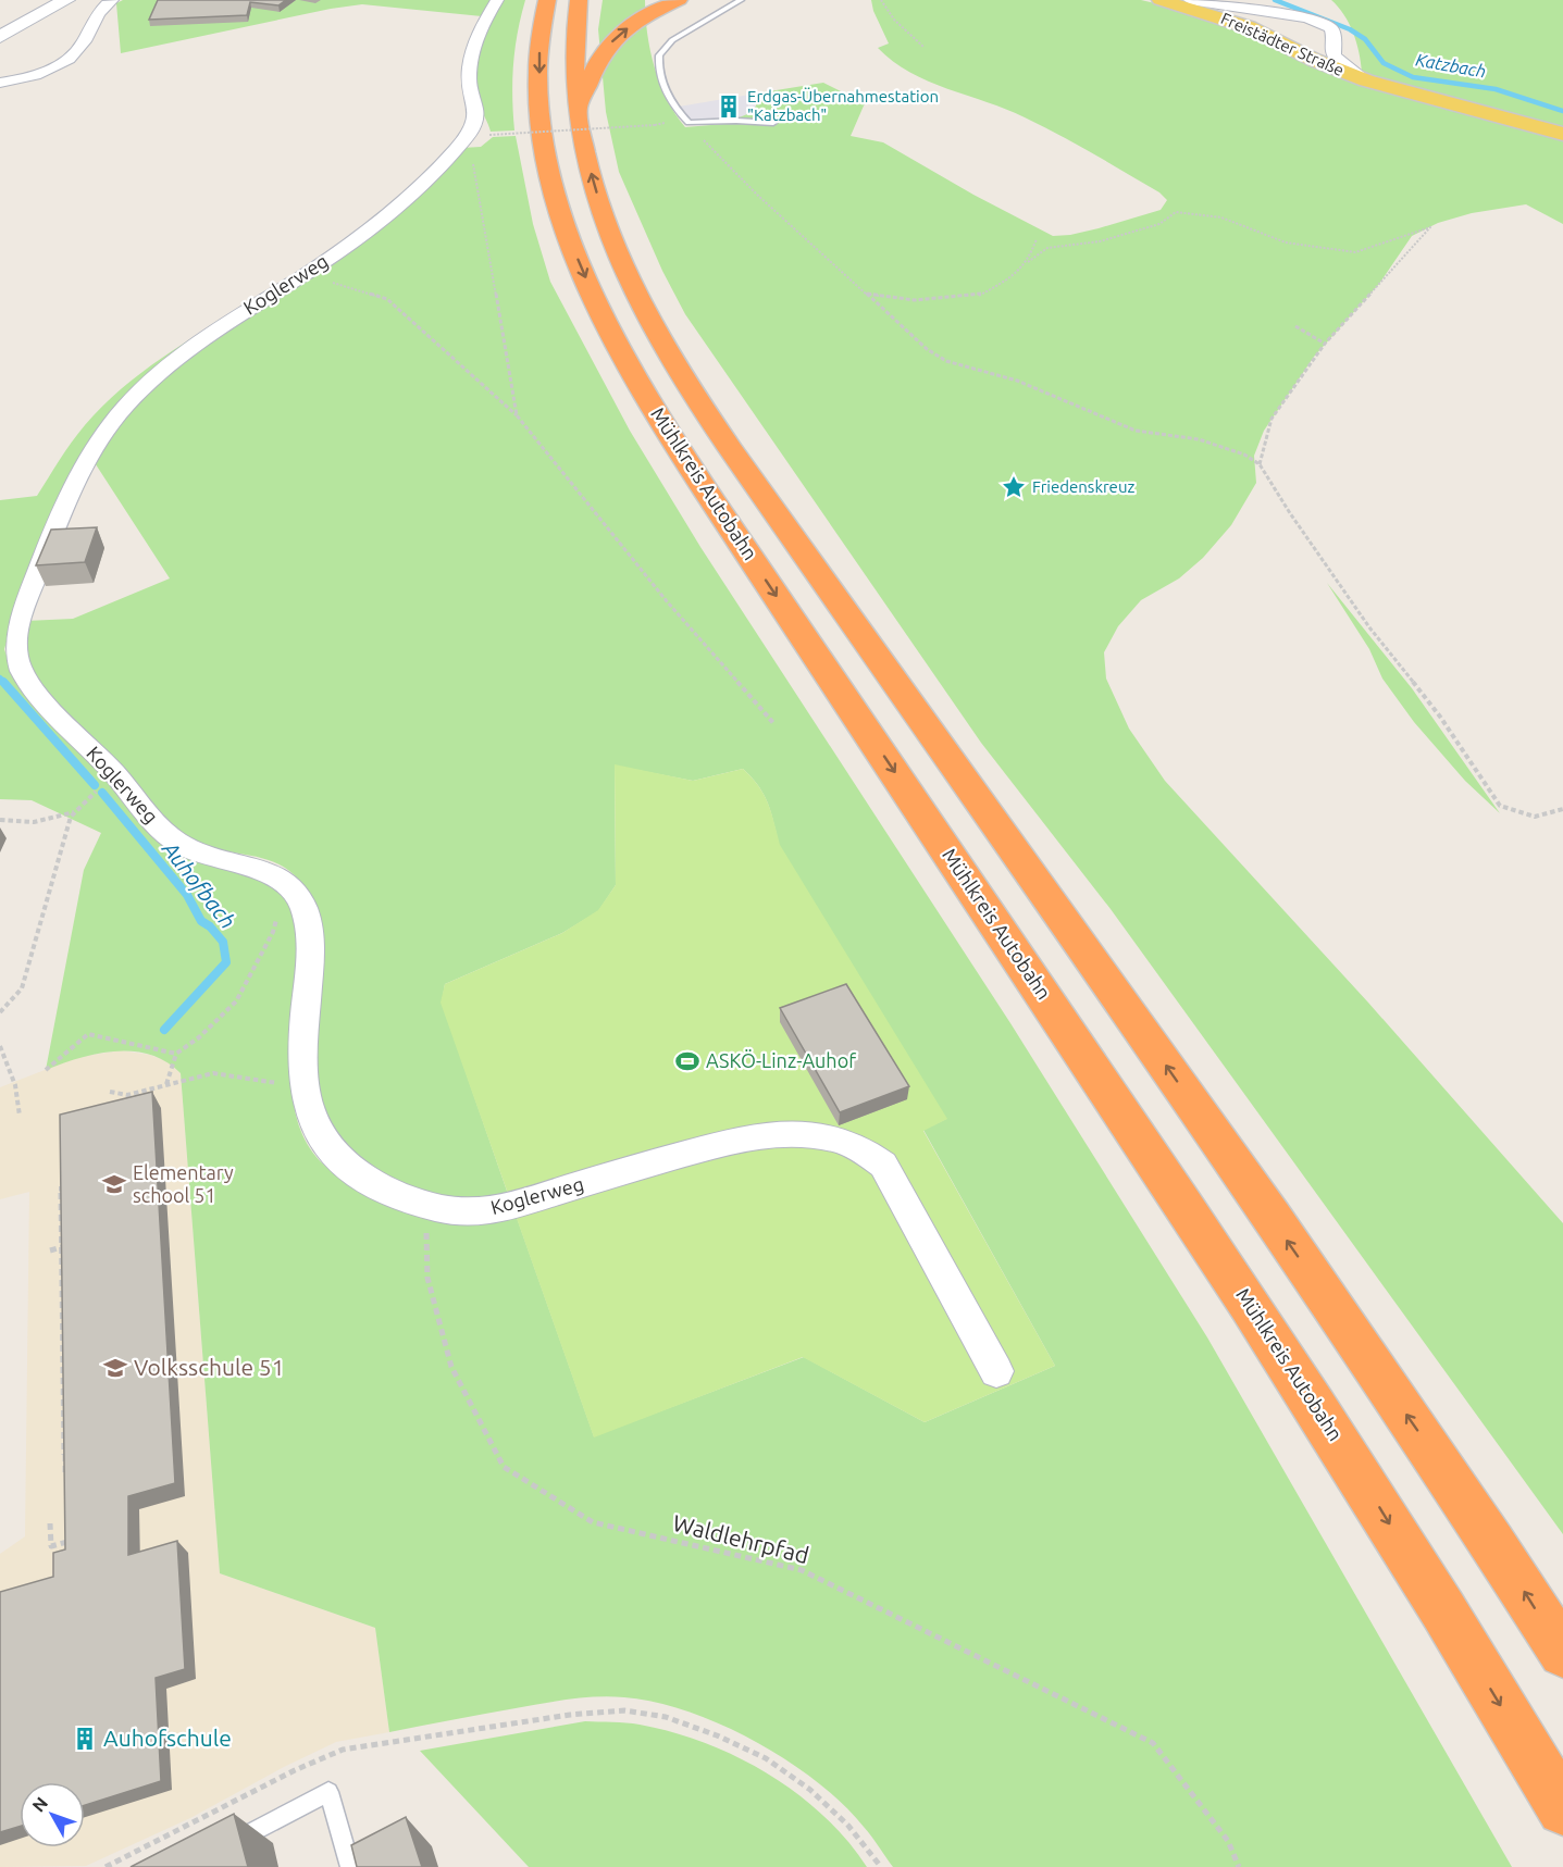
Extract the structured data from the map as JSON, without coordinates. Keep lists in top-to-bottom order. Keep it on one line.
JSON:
{"streets":{"highway":["Mühlkreis Autobahn"],"main road":["Freistädter Straße"],"street":["Koglerweg"],"path":["Waldlehrpfad"]},"crossings":[["Koglerweg","Waldlehrpfad"]],"water":["Katzbach","Auhofbach"],"places":{"building":["Erdgas-Übernahmestation \"Katzbach\"","Auhofschule"],"place":["Friedenskreuz"],"sports":["ASKÖ-Linz-Auhof"],"school or university":["Elementary school 51","Volksschule 51"]},"north":"top left"}
